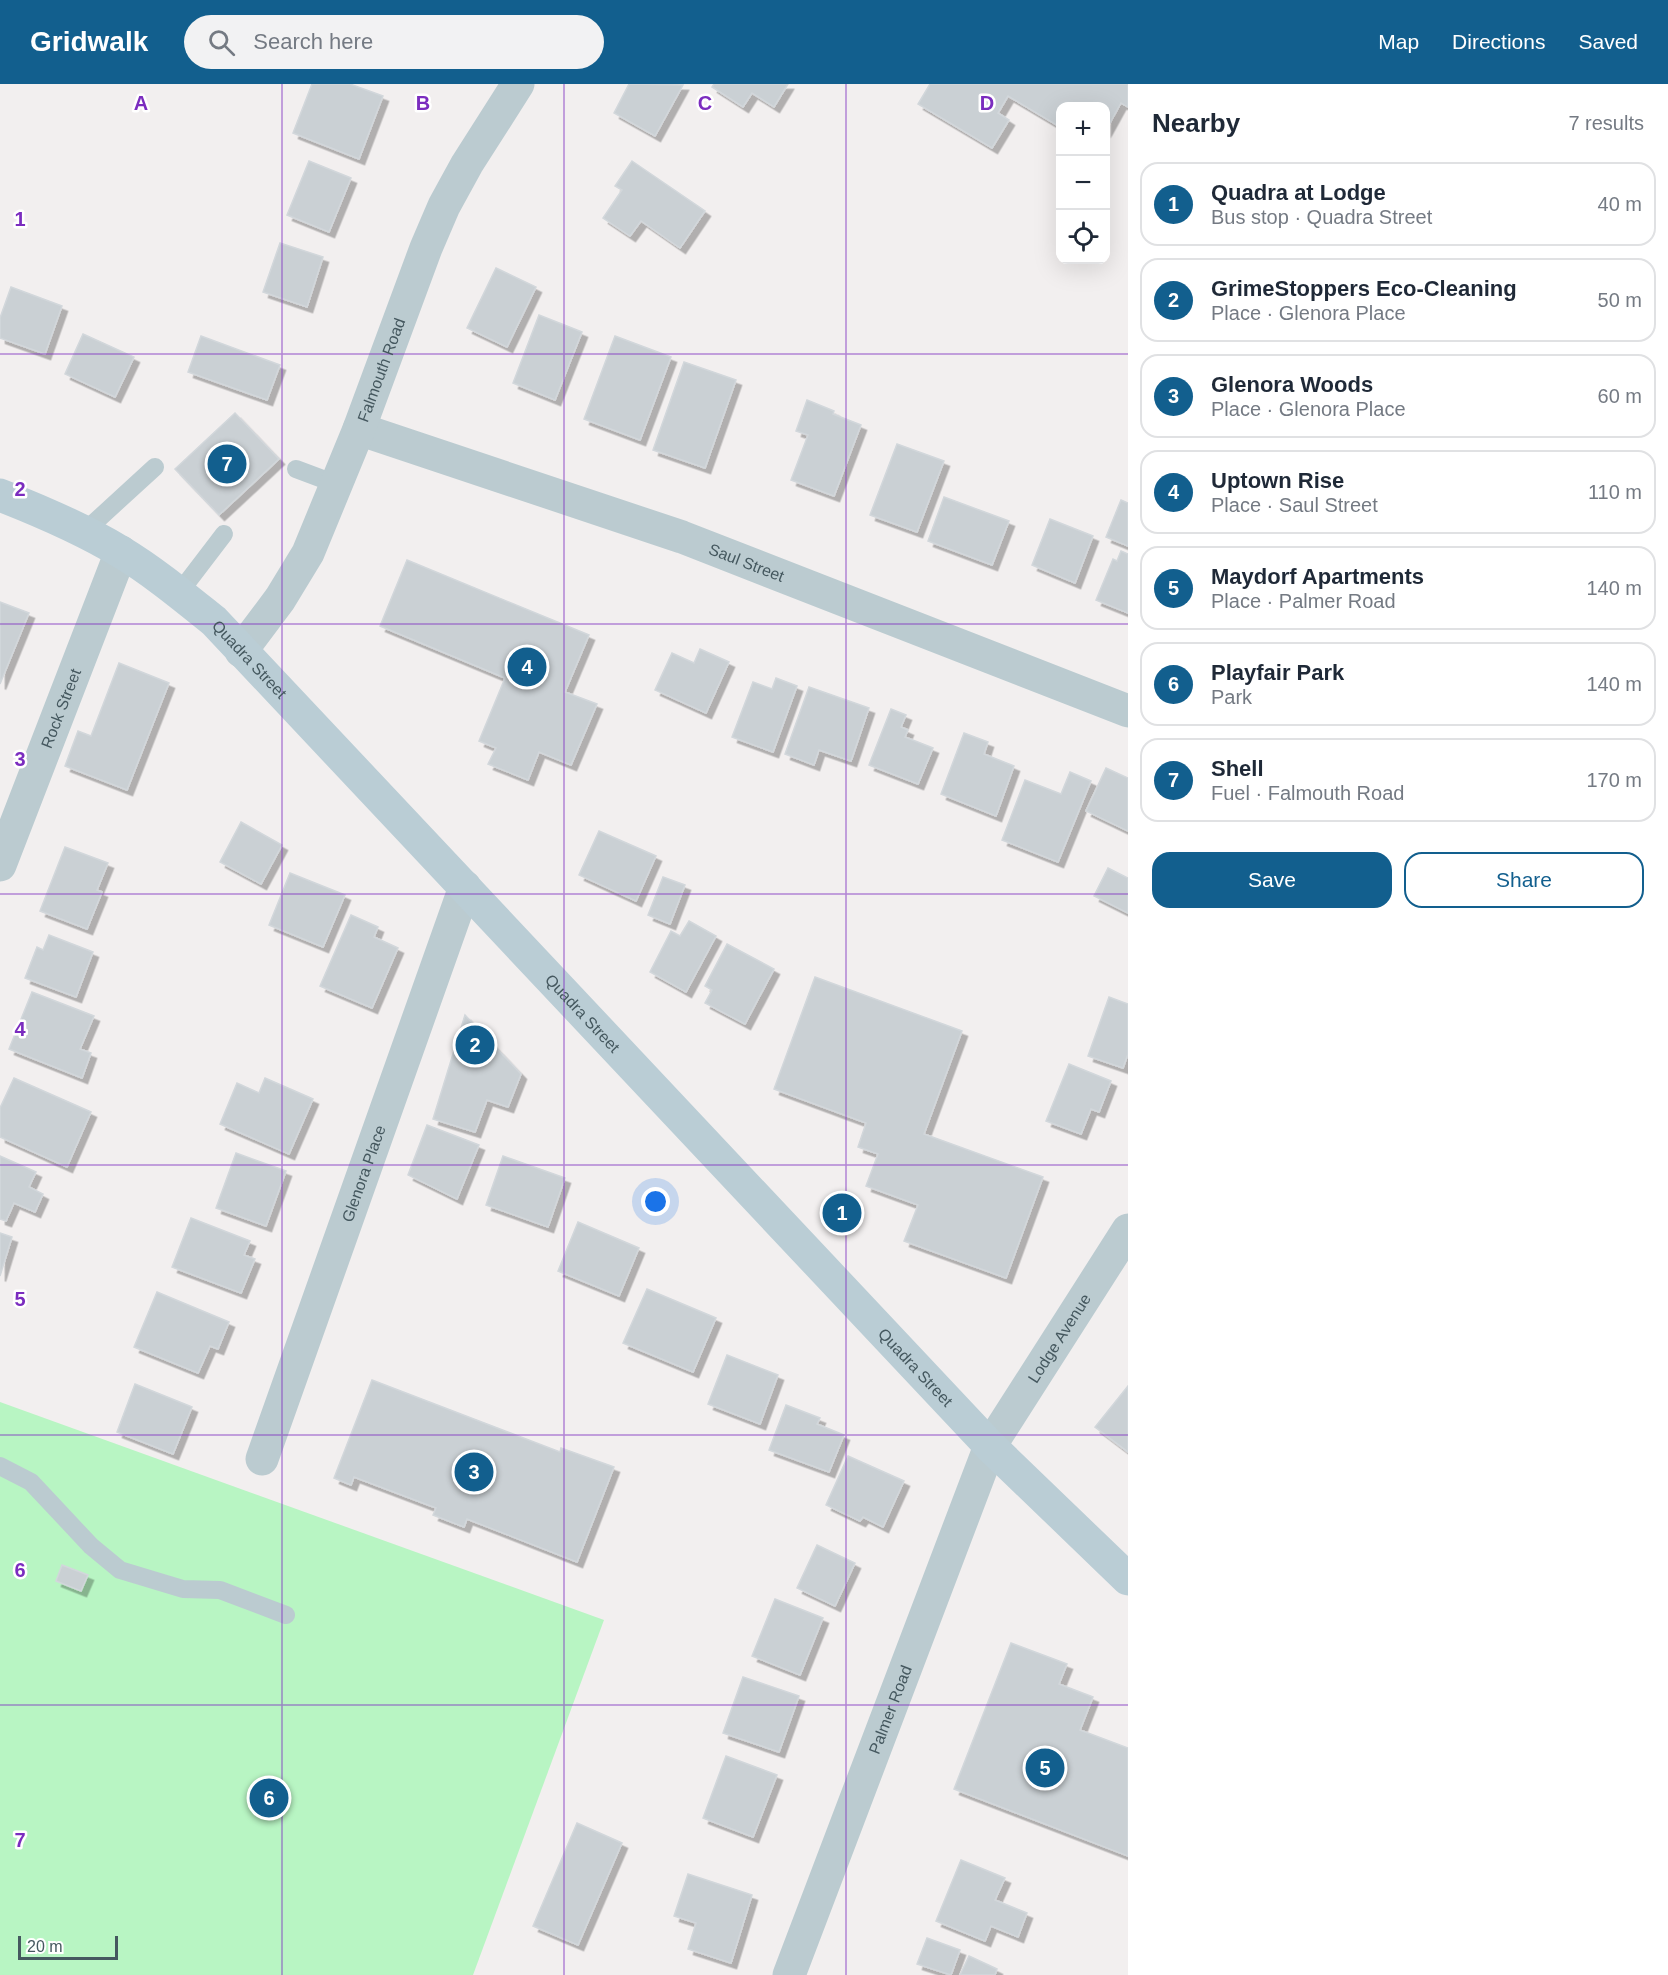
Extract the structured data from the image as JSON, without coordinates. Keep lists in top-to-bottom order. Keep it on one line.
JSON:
{"streets":{"main road":["Quadra Street"],"street":["Falmouth Road","Saul Street","Rock Street","Glenora Place","Lodge Avenue","Palmer Road"]},"crossings":[["Falmouth Road","Saul Street"],["Falmouth Road","Quadra Street"],["Quadra Street","Rock Street"],["Quadra Street","Glenora Place"],["Quadra Street","Lodge Avenue"],["Quadra Street","Palmer Road"],["Lodge Avenue","Palmer Road"]],"scale_bar":"20 m","page":{"header":"Gridwalk","search":"Search here","nav":["Map","Directions","Saved"],"heading":["Nearby","7 results"],"map_buttons":["+","−"],"list":[{"mark":"1","name":"Quadra at Lodge","note":"Bus stop · Quadra Street","value":"40 m"},{"mark":"2","name":"GrimeStoppers Eco-Cleaning","note":"Place · Glenora Place","value":"50 m"},{"mark":"3","name":"Glenora Woods","note":"Place · Glenora Place","value":"60 m"},{"mark":"4","name":"Uptown Rise","note":"Place · Saul Street","value":"110 m"},{"mark":"5","name":"Maydorf Apartments","note":"Place · Palmer Road","value":"140 m"},{"mark":"6","name":"Playfair Park","note":"Park","value":"140 m"},{"mark":"7","name":"Shell","note":"Fuel · Falmouth Road","value":"170 m"}],"pins":["7","4","2","1","3","5","6"],"buttons":["Save","Share"],"scale":"20 m"},"grid":{"columns":["A","B","C","D"],"rows":["1","2","3","4","5","6","7"]}}
